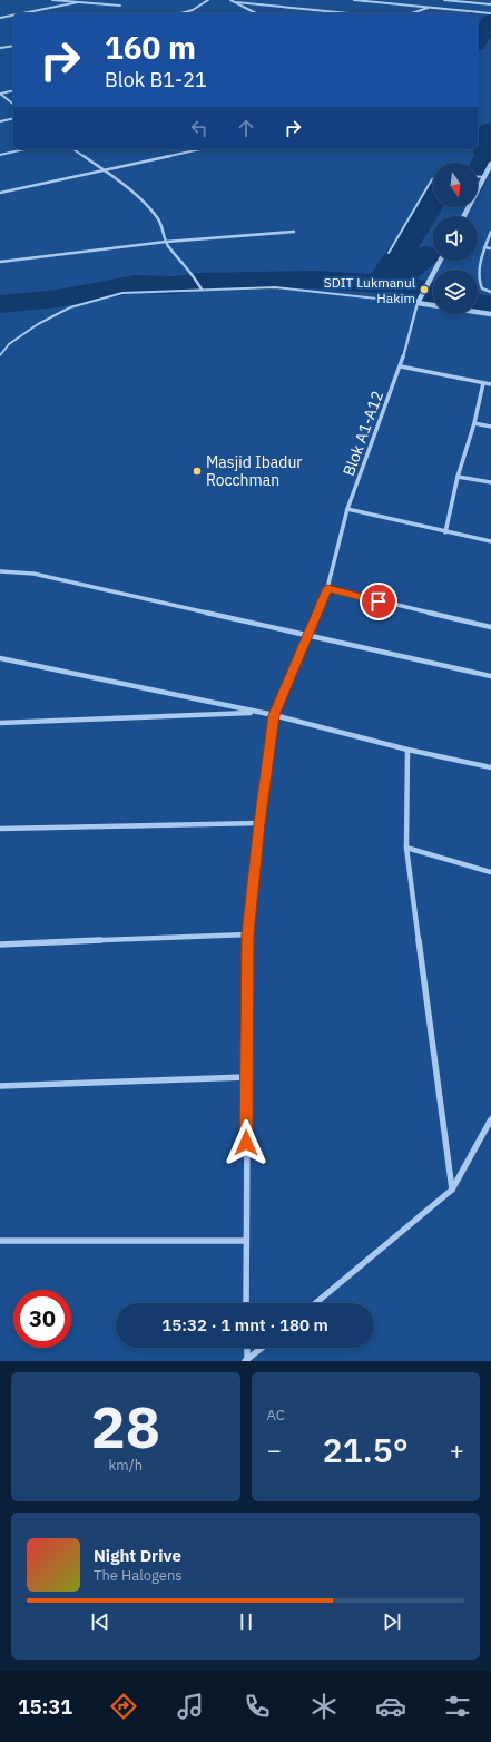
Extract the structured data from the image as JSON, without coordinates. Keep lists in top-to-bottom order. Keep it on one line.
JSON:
{"streets":{"street":["Blok A1-A12"]},"places":["SDIT Lukmanul Hakim","Masjid Ibadur Rocchman"],"north":"bottom","page":{"turn":["160 m","Blok B1-21"],"limit":"30","trip":"15:32 · 1 mnt · 180 m","tile":[["28","km/h"],"AC"],"heat":["−","21.5°","+"],"song":["Night Drive","The Halogens"],"tabs":"15:31"}}
